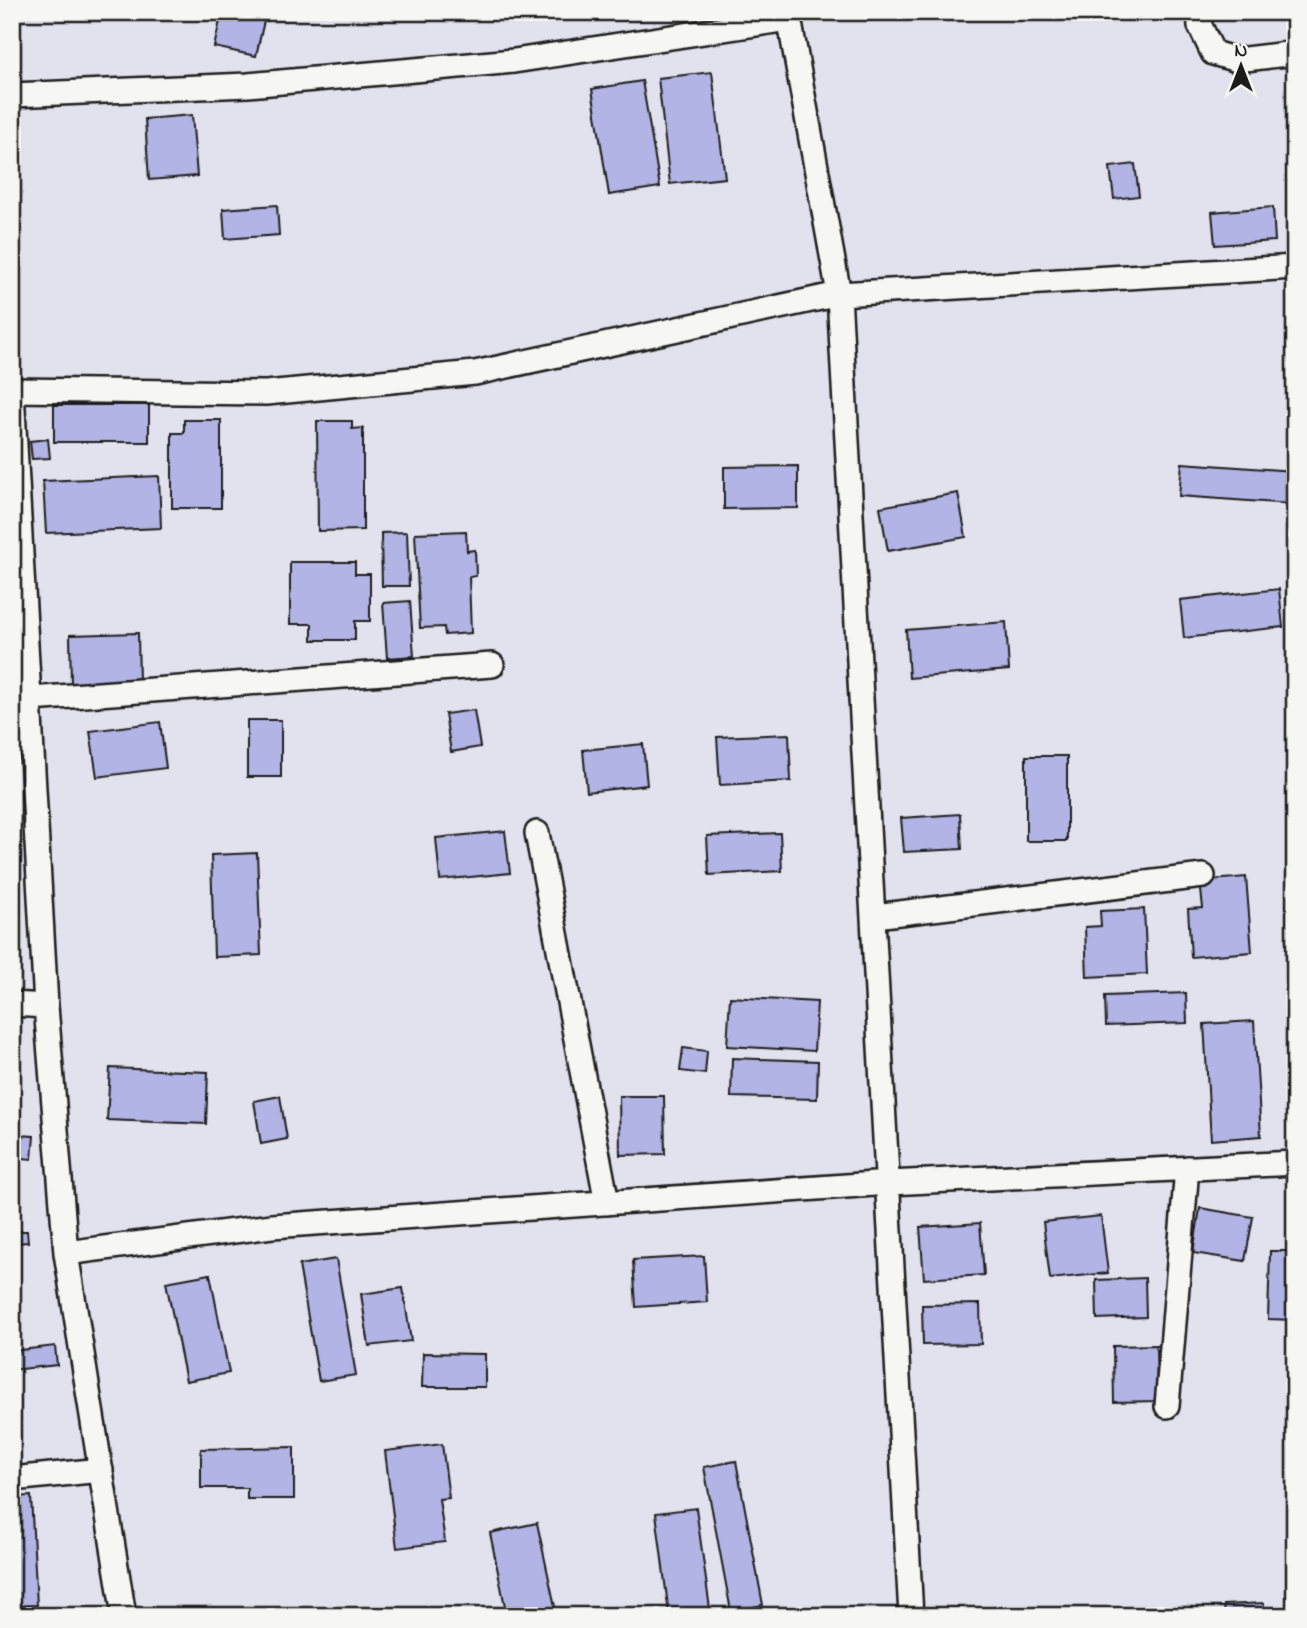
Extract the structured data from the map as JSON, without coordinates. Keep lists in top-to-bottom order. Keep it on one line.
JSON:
{"north":"top"}
